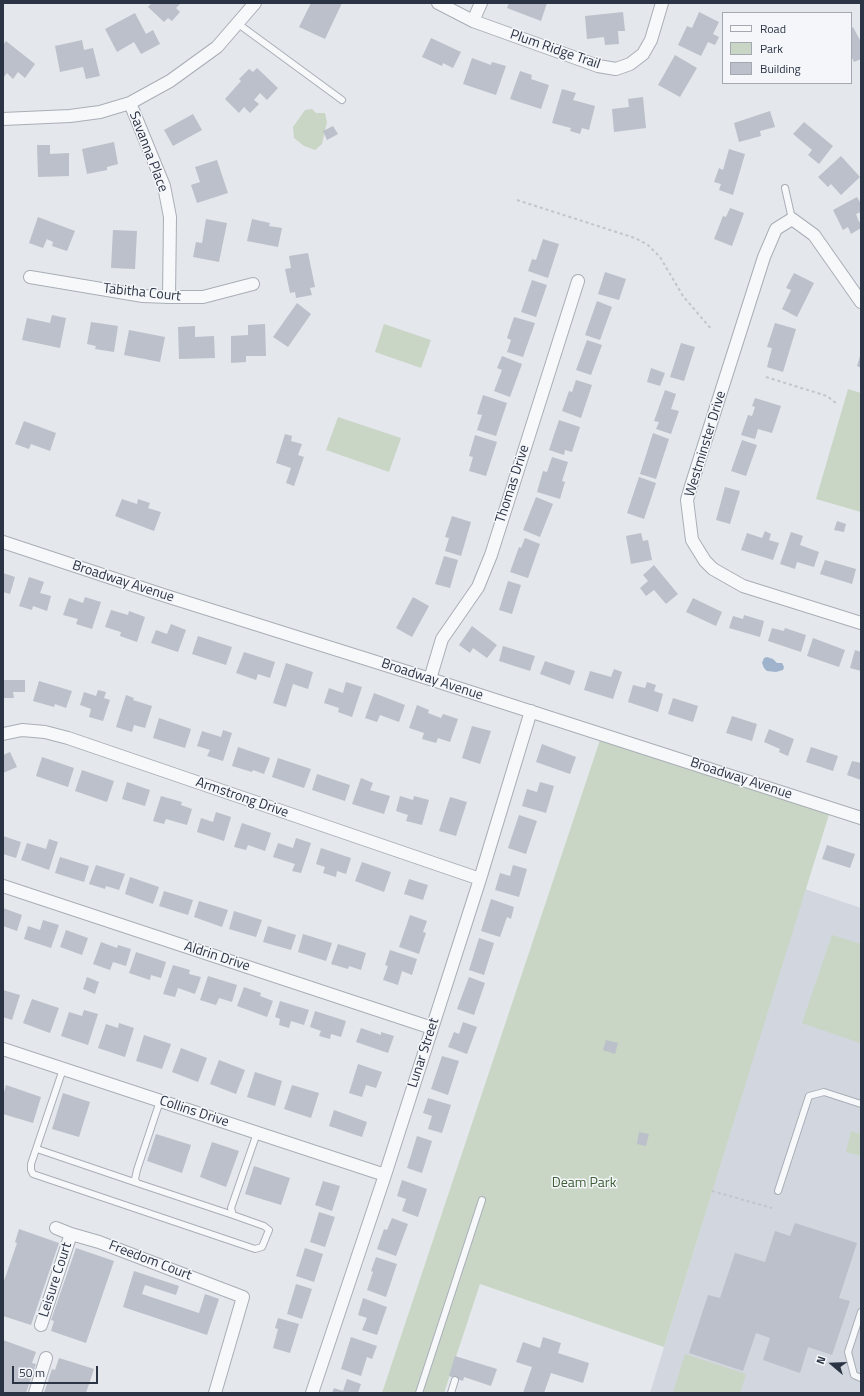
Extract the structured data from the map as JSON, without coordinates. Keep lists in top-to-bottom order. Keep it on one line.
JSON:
{"streets":{"street":["Plum Ridge Trail","Savanna Place","Tabitha Court","Westminster Drive","Thomas Drive","Broadway Avenue","Armstrong Drive","Aldrin Drive","Lunar Street","Collins Drive","Freedom Court","Leisure Court"]},"crossings":[["Savanna Place","Tabitha Court"],["Thomas Drive","Broadway Avenue"],["Broadway Avenue","Lunar Street"],["Armstrong Drive","Lunar Street"],["Aldrin Drive","Lunar Street"],["Lunar Street","Collins Drive"],["Freedom Court","Leisure Court"]],"parks":["Deam Park"],"legend":["Road","Park","Building"],"scale_bar":"50 m","north":"left"}
